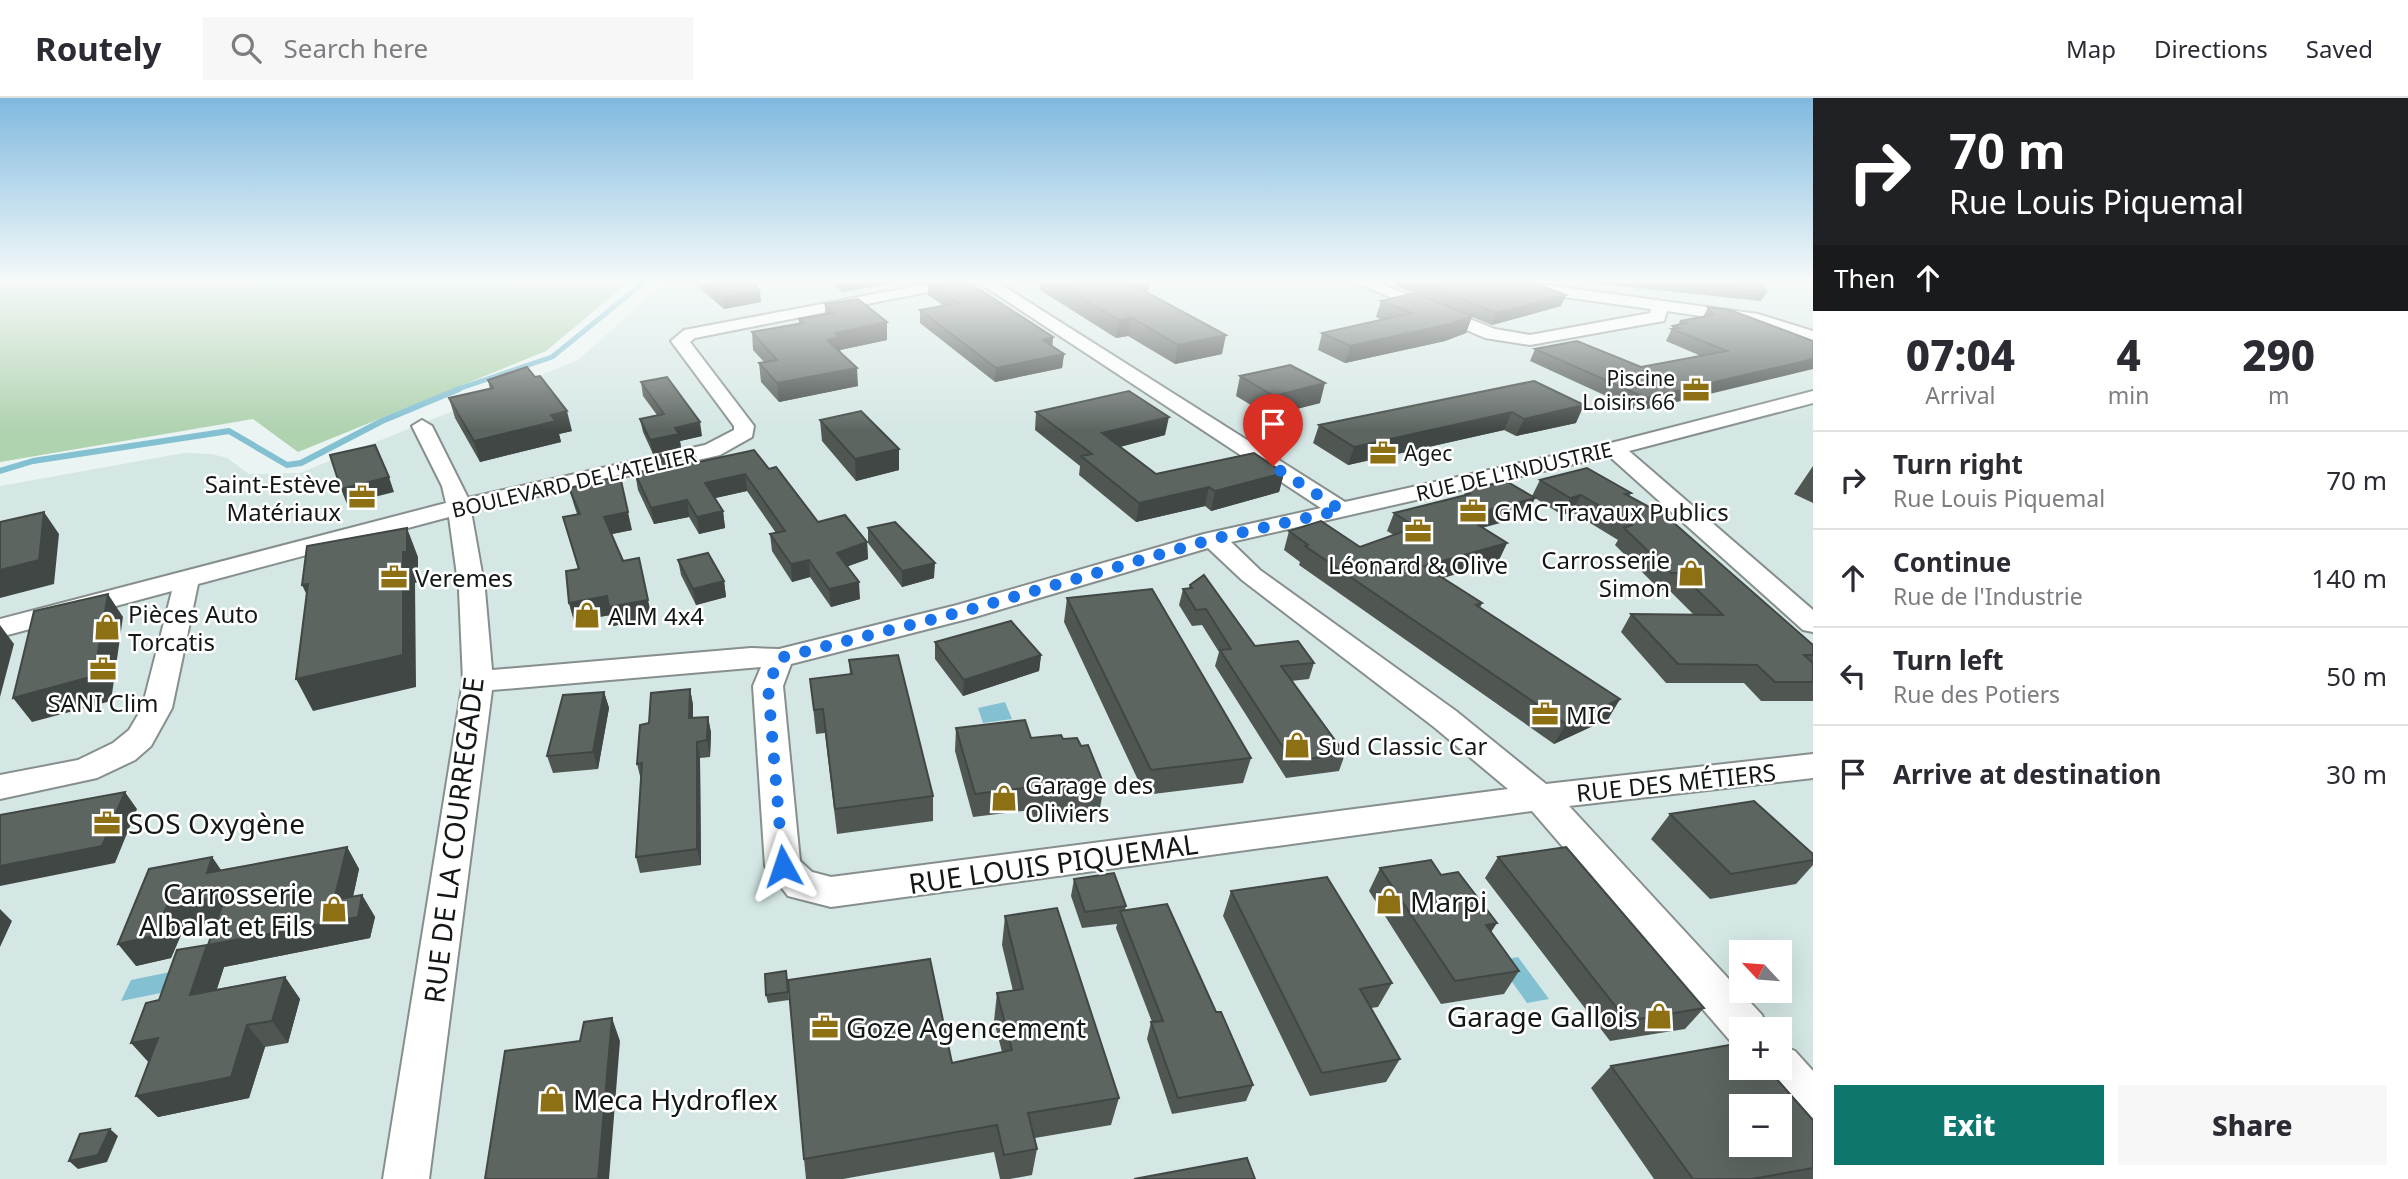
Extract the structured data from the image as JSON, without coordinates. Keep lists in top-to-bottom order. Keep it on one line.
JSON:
{"streets":{"street":["RUE DE L'INDUSTRIE","BOULEVARD DE L'ATELIER","RUE DES MÉTIERS","RUE DE LA COURREGADE","RUE LOUIS PIQUEMAL"]},"crossings":[["BOULEVARD DE L'ATELIER","RUE DE LA COURREGADE"],["RUE DES MÉTIERS","RUE LOUIS PIQUEMAL"]],"places":{"office":["Piscine Loisirs 66","Agec","Saint-Estève Matériaux","GMC Travaux Publics","Léonard & Olive","Veremes","SANI Clim","MIC","SOS Oxygène","Goze Agencement"],"shop":["Carrosserie Simon","ALM 4x4","Pièces Auto Torcatis","Sud Classic Car","Garage des Oliviers","Marpi","Carrosserie Albalat et Fils","Garage Gallois","Meca Hydroflex"]},"north":"top left","page":{"header":"Routely","search":"Search here","nav":["Map","Directions","Saved"],"turn":["70 m","Rue Louis Piquemal"],"then":"Then","eta":["07:04","Arrival","4","min","290","m"],"list":[{"name":"Turn right","note":"Rue Louis Piquemal","value":"70 m"},{"name":"Continue","note":"Rue de l'Industrie","value":"140 m"},{"name":"Turn left","note":"Rue des Potiers","value":"50 m"},{"name":"Arrive at destination","value":"30 m"}],"map_buttons":["+","−"],"buttons":["Exit","Share"]}}
